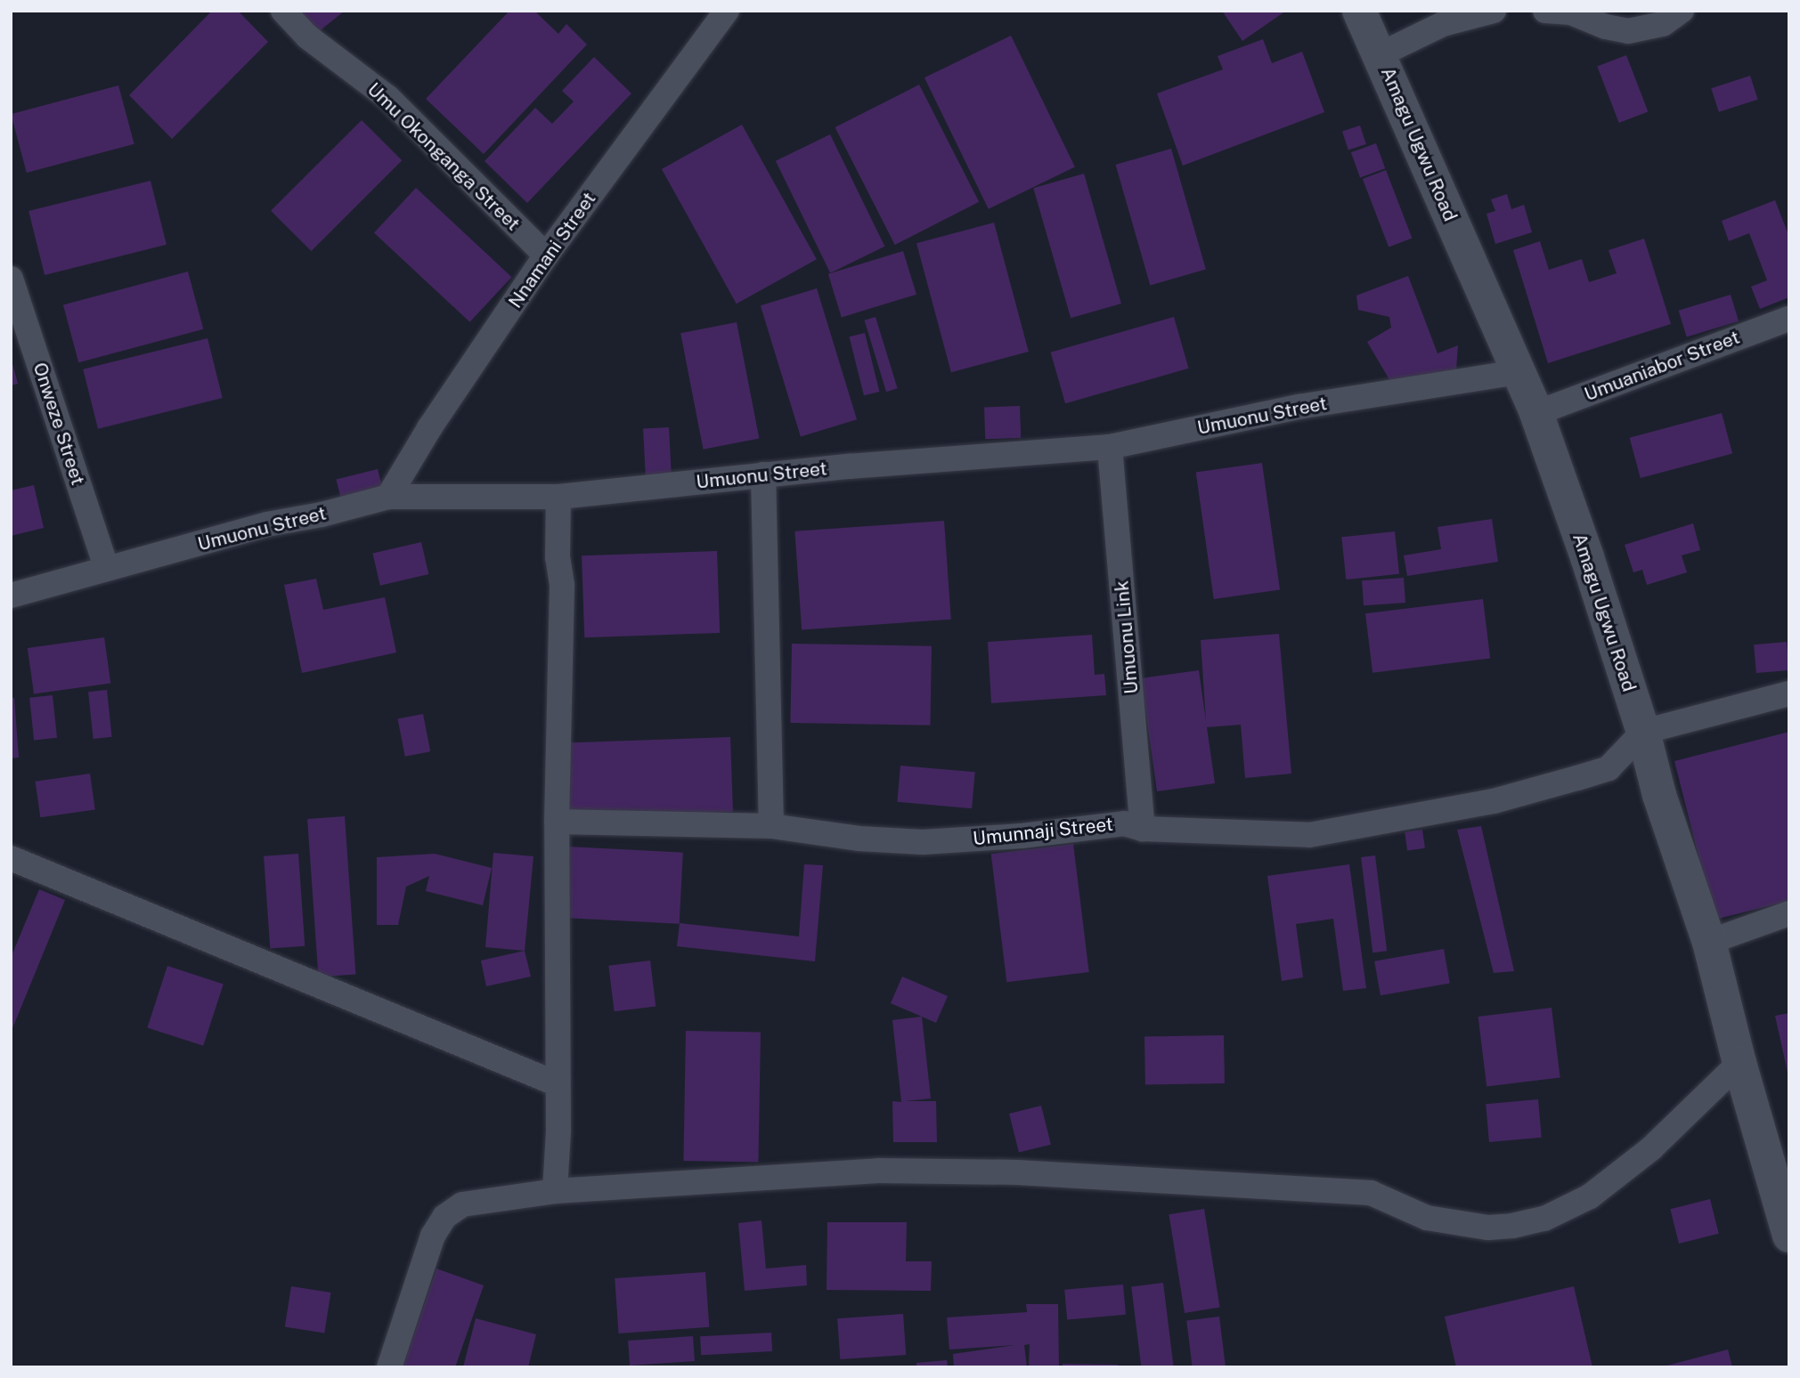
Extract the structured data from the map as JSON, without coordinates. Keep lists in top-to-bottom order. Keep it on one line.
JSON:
{"streets":{"street":["Amagu Ugwu Road","Umu Okonganga Street","Nnamani Street","Umuaniabor Street","Umuonu Street","Onweze Street","Umuonu Link","Umunnaji Street"]},"crossings":[["Amagu Ugwu Road","Umuaniabor Street"],["Amagu Ugwu Road","Umuonu Street"],["Amagu Ugwu Road","Umunnaji Street"],["Umu Okonganga Street","Nnamani Street"],["Nnamani Street","Umuonu Street"],["Umuonu Street","Onweze Street"],["Umuonu Street","Umuonu Link"],["Umuonu Link","Umunnaji Street"]]}
